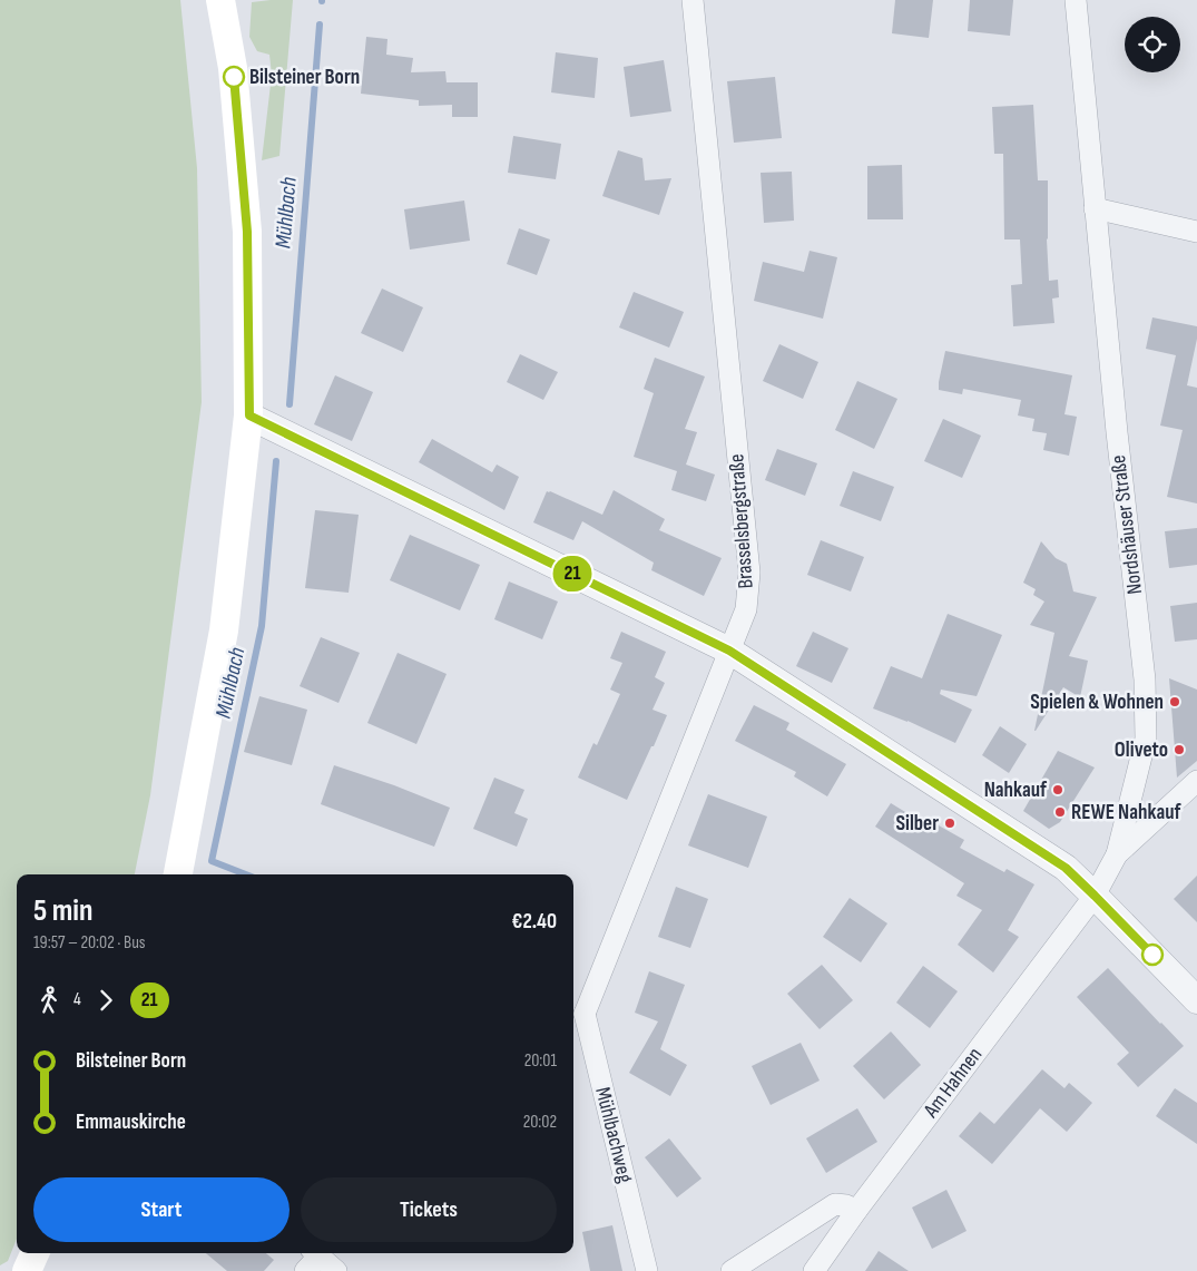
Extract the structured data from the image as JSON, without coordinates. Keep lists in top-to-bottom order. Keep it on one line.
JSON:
{"streets":{"street":["Brasselsbergstraße","Nordshäuser Straße","Am Hahnen","Mühlbachweg"]},"crossings":[["Brasselsbergstraße","Mühlbachweg"],["Nordshäuser Straße","Am Hahnen"]],"water":["Mühlbach"],"places":["Bilsteiner Born","Spielen & Wohnen","Oliveto","Nahkauf","REWE Nahkauf","Silber"],"lines":["bus line 21"],"page":{"on_map":"21","heading":["5 min","19:57 – 20:02 · Bus","€2.40"],"legs":["4","21"],"list":[{"name":"Bilsteiner Born","value":"20:01"},{"name":"Emmauskirche","value":"20:02"}],"buttons":["Start","Tickets"]}}
